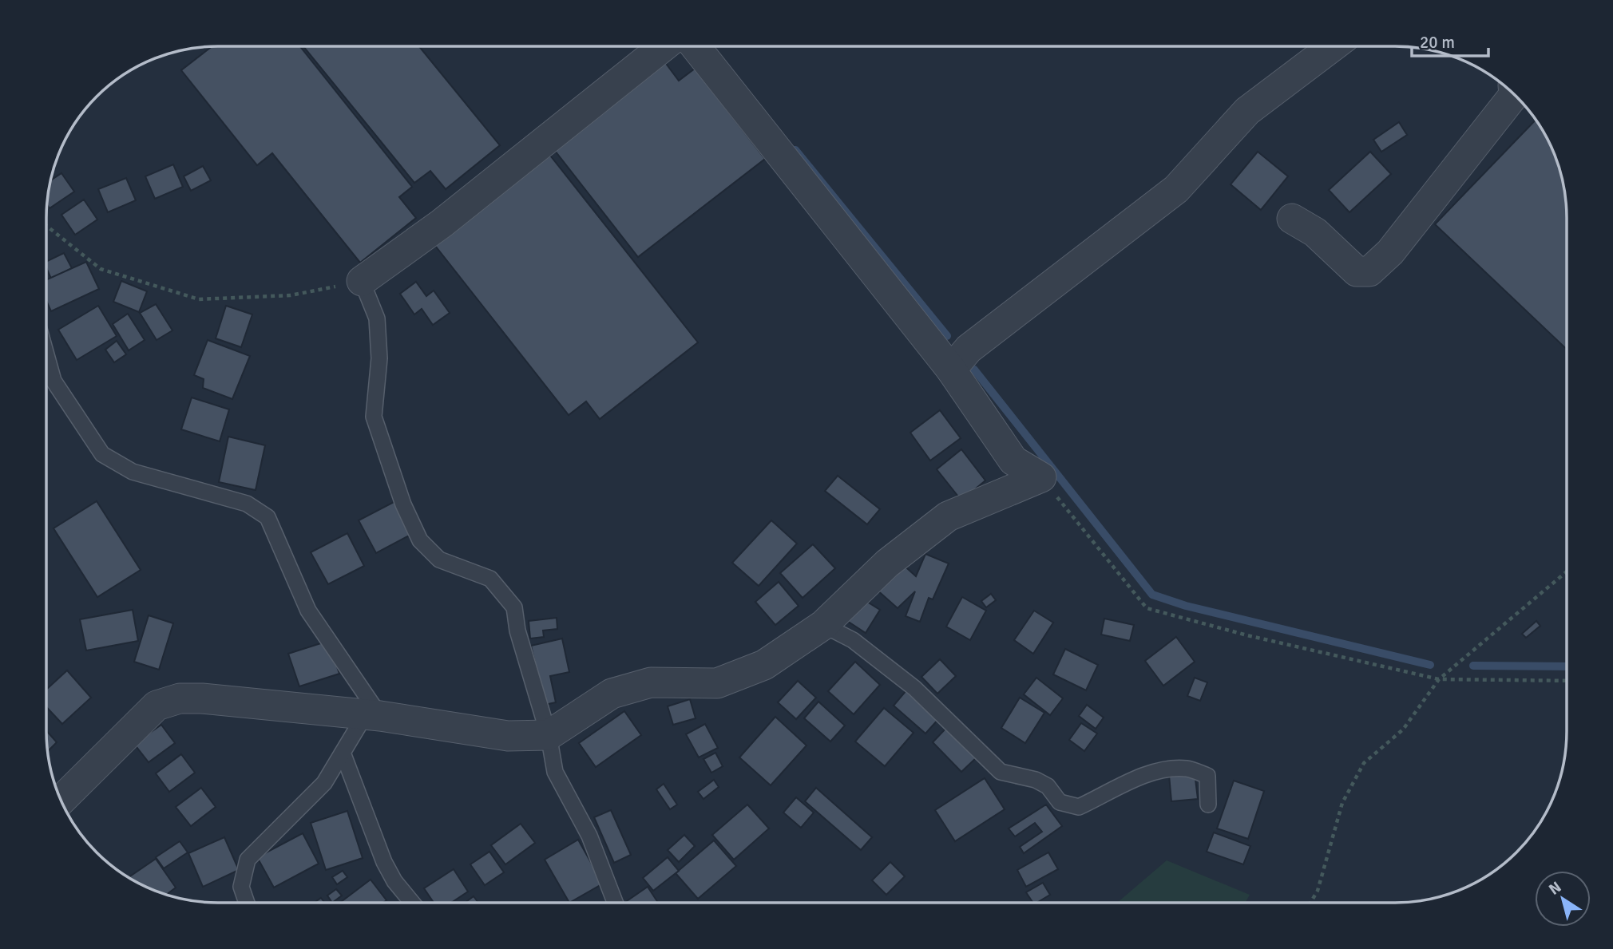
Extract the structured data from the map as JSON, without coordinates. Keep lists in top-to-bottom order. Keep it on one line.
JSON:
{"scale_bar":"20 m","north":"top left"}
